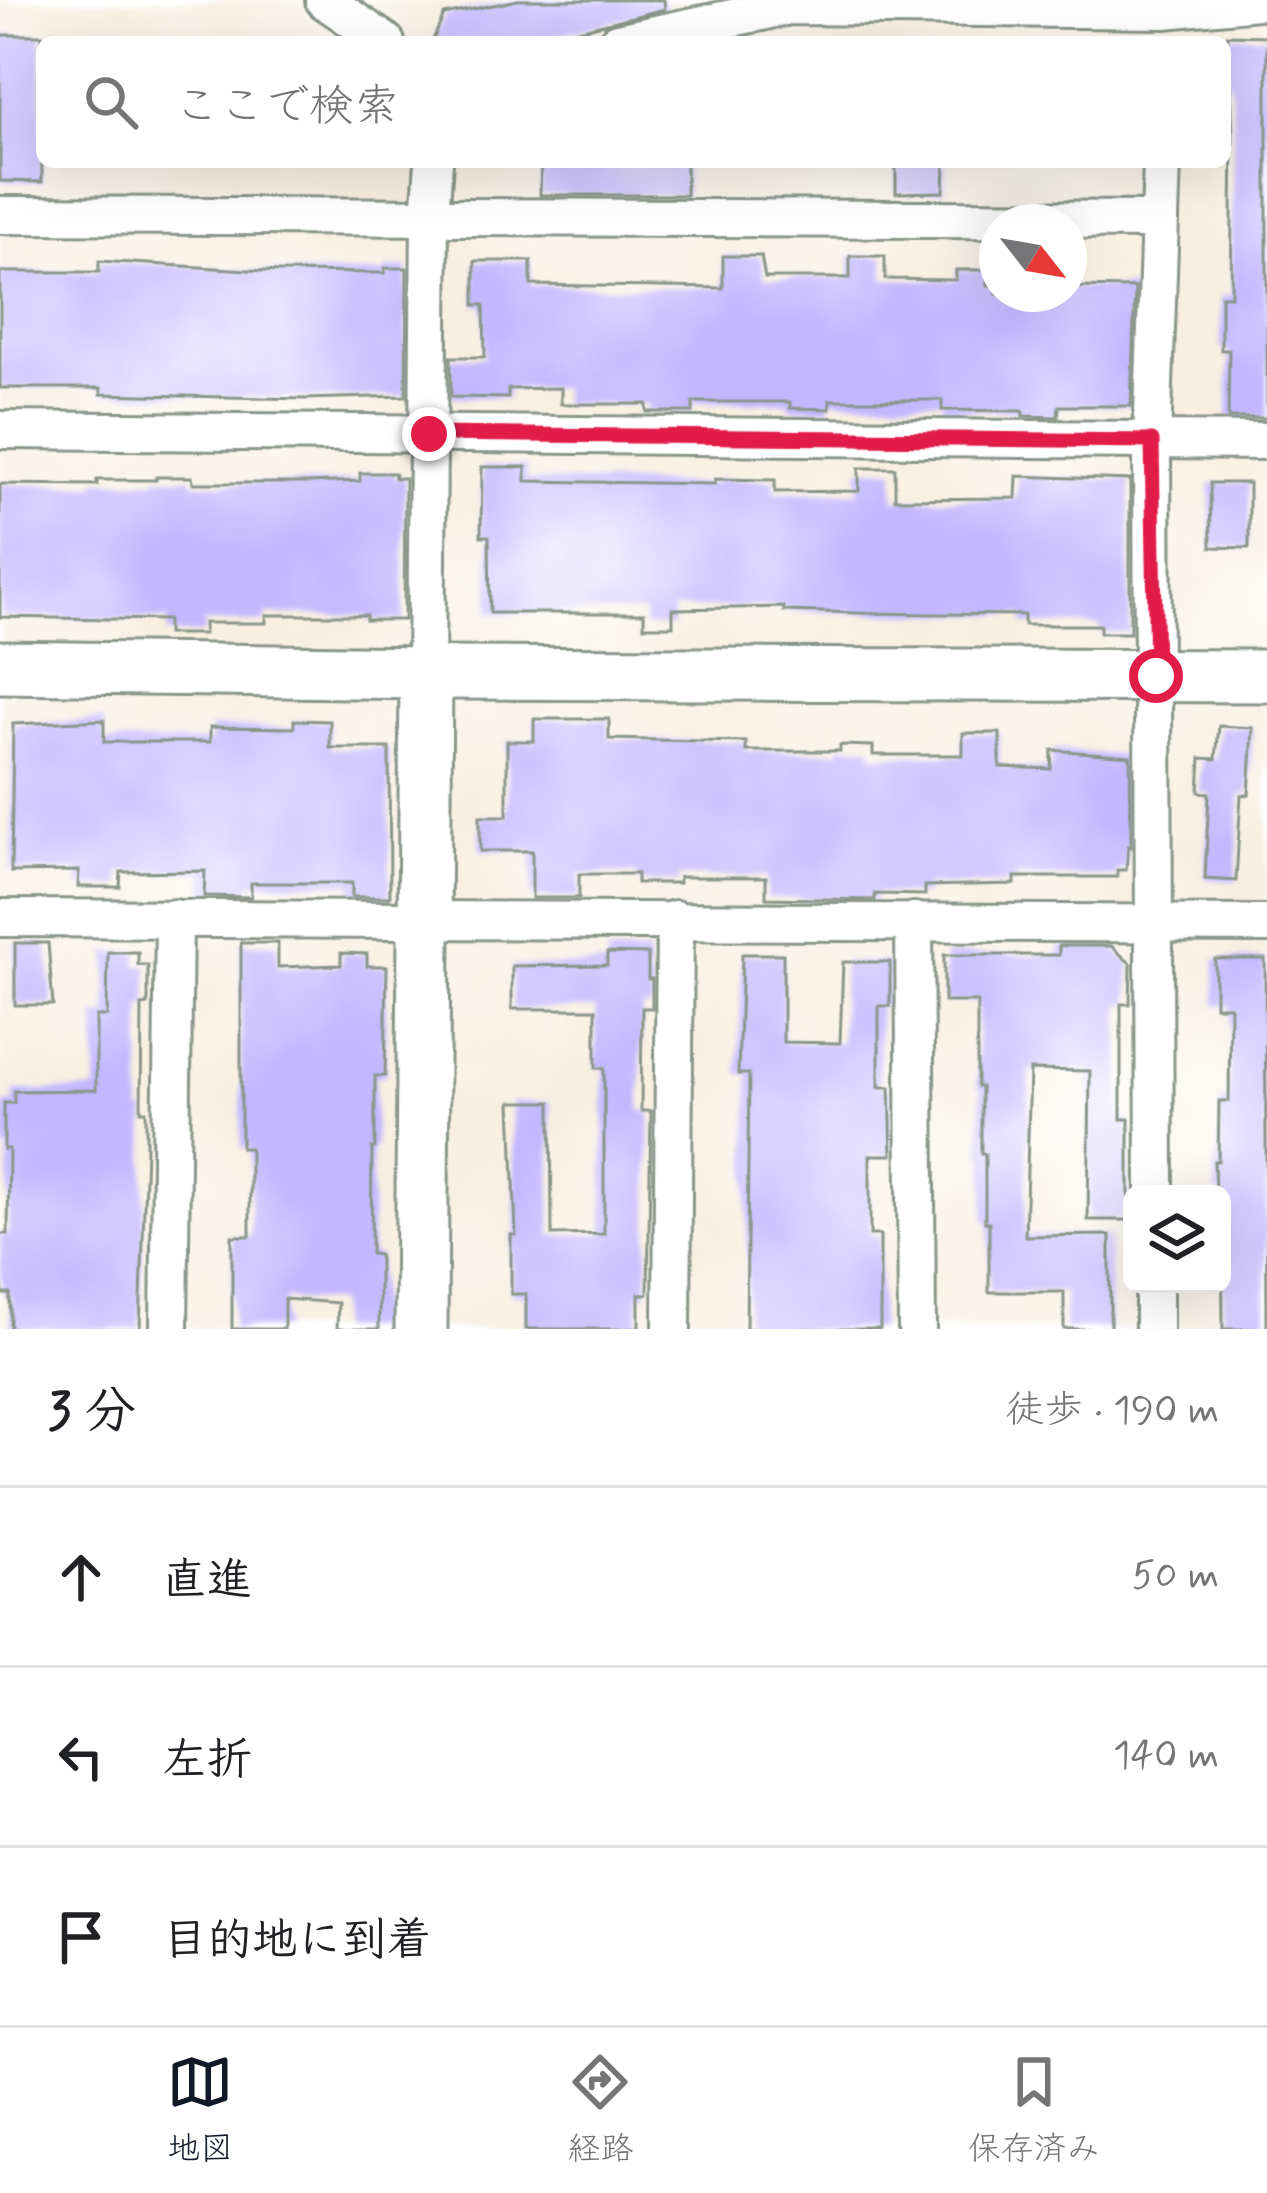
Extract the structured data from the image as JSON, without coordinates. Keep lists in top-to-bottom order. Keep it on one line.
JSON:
{"north":"bottom right","page":{"search":"ここで検索","heading":["3 分","徒歩 · 190 m"],"list":[["直進","50 m"],["左折","140 m"],"目的地に到着"],"nav":["地図","経路","保存済み"]}}
